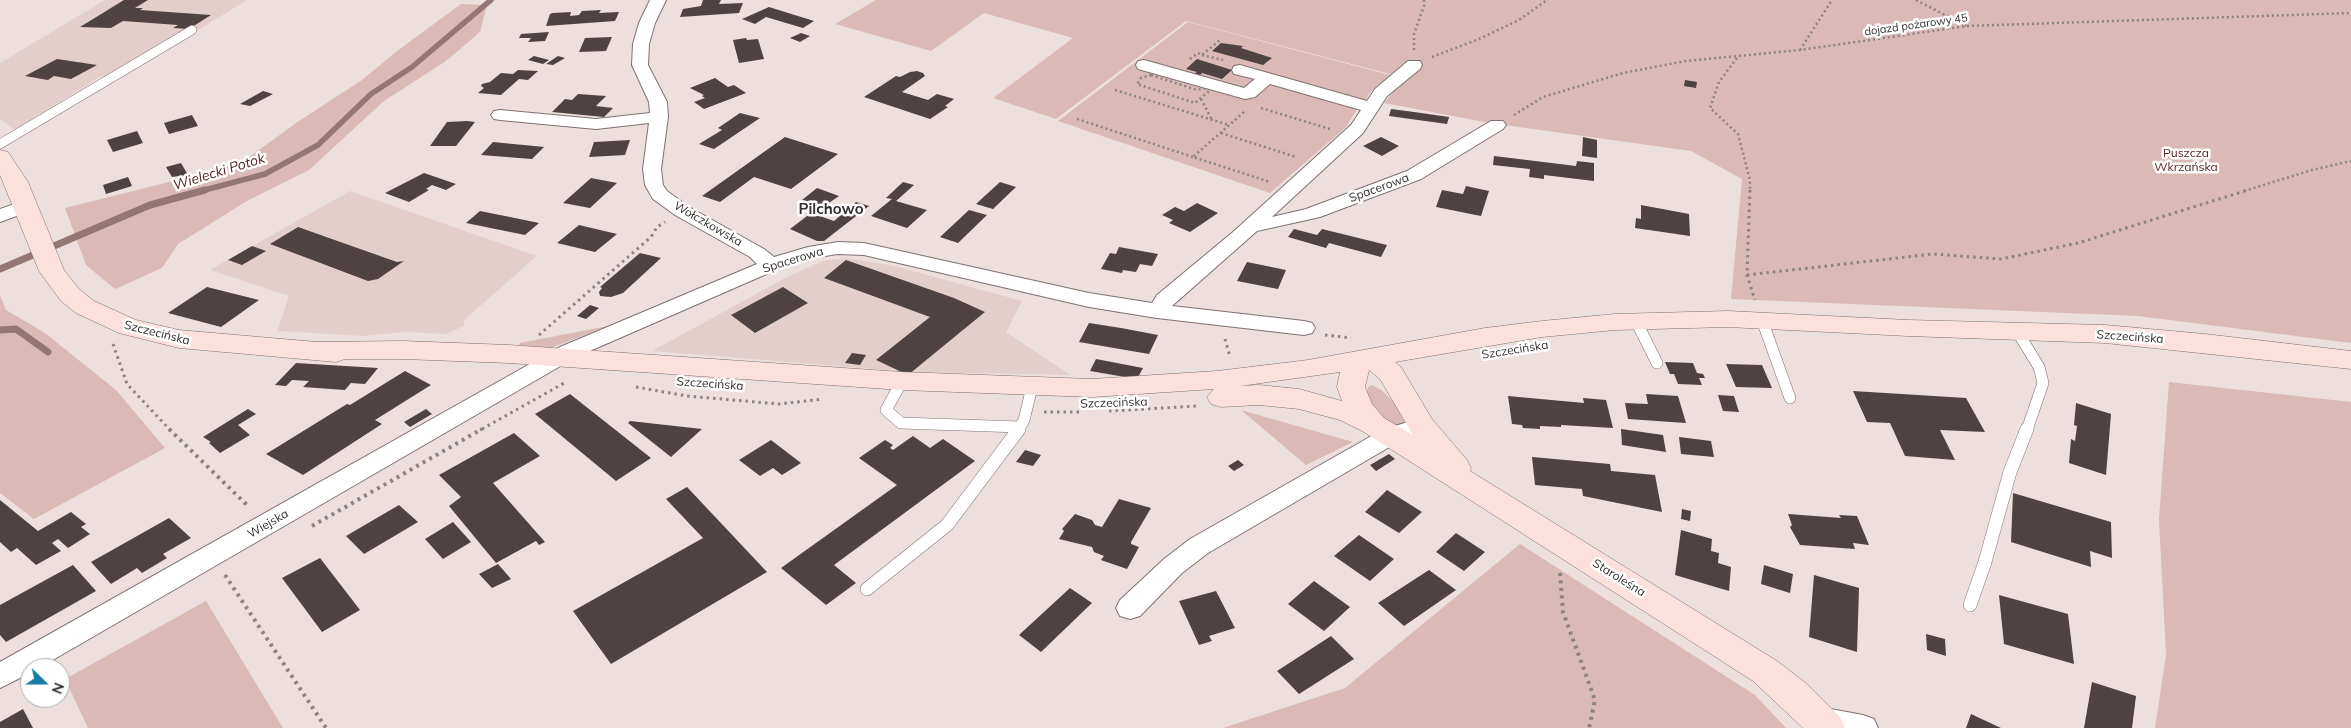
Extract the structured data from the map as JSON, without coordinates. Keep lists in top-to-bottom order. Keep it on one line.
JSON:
{"streets":{"main road":["Szczecińska","Staroleśna"],"street":["Spacerowa","Wołczkowska","Wiejska"],"path":["dojazd pożarowy 45"]},"crossings":[["dojazd pożarowy 45","Spacerowa"],["Spacerowa","Wołczkowska"],["Spacerowa","Szczecińska"],["Spacerowa","Wiejska"],["Szczecińska","Wiejska"],["Szczecińska","Staroleśna"]],"districts":["Pilchowo"],"water":["Wielecki Potok"],"parks":["Puszcza Wkrzańska"],"north":"right"}
